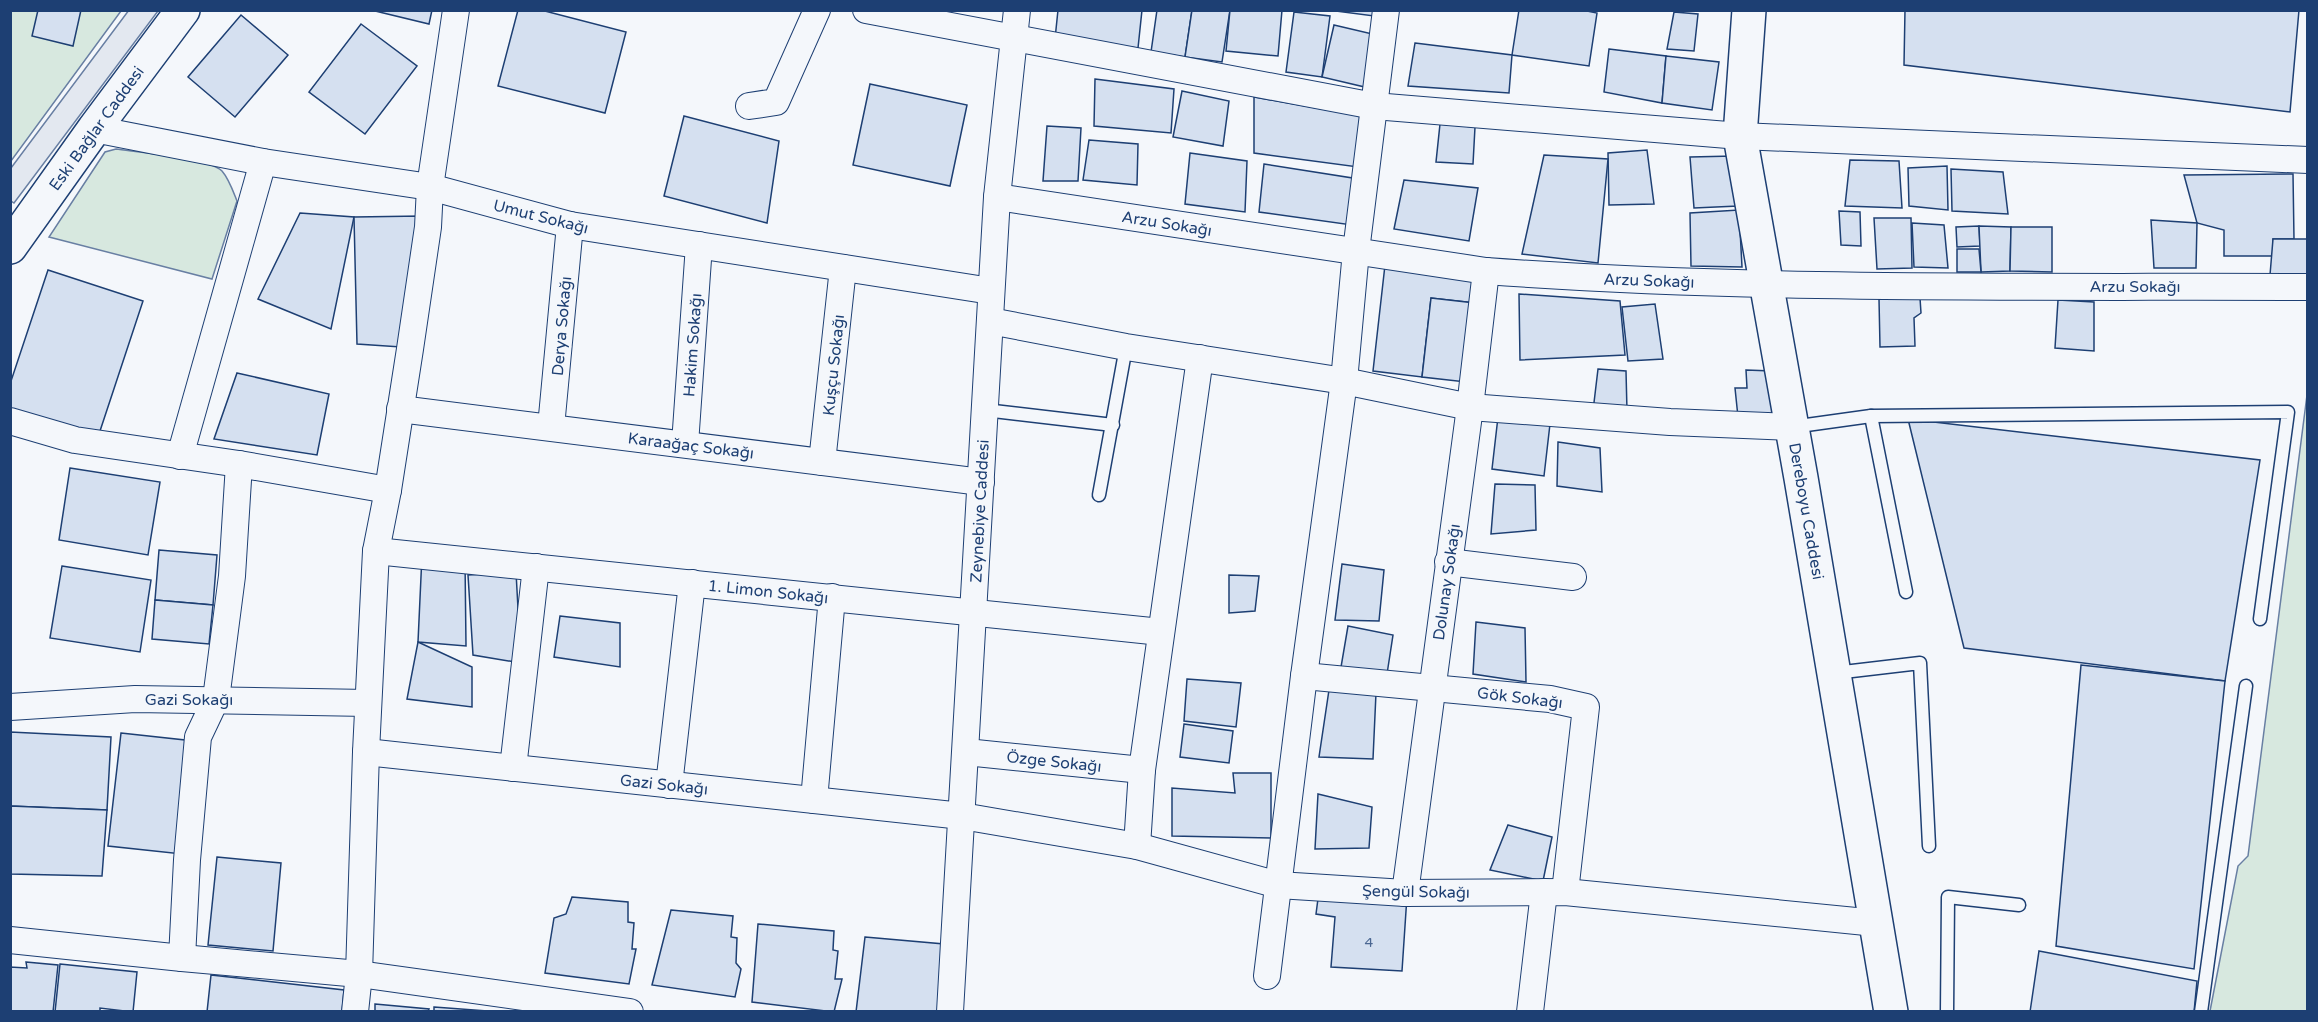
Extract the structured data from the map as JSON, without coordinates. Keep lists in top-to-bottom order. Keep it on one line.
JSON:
{"streets":{"main road":["Eski Bağlar Caddesi","Dereboyu Caddesi"],"street":["Umut Sokağı","Arzu Sokağı","Derya Sokağı","Hakim Sokağı","Kuşçu Sokağı","Karaağaç Sokağı","Zeynebiye Caddesi","Dolunay Sokağı","1. Limon Sokağı","Gök Sokağı","Gazi Sokağı","Özge Sokağı","Şengül Sokağı"]},"crossings":[["Eski Bağlar Caddesi","Umut Sokağı"],["Umut Sokağı","Derya Sokağı"],["Umut Sokağı","Hakim Sokağı"],["Umut Sokağı","Kuşçu Sokağı"],["Umut Sokağı","Zeynebiye Caddesi"],["Arzu Sokağı","Zeynebiye Caddesi"],["Arzu Sokağı","Dereboyu Caddesi"],["Arzu Sokağı","Dolunay Sokağı"],["Derya Sokağı","Karaağaç Sokağı"],["Hakim Sokağı","Karaağaç Sokağı"],["Kuşçu Sokağı","Karaağaç Sokağı"],["Karaağaç Sokağı","Zeynebiye Caddesi"],["Zeynebiye Caddesi","1. Limon Sokağı"],["Zeynebiye Caddesi","Gazi Sokağı"],["Zeynebiye Caddesi","Özge Sokağı"],["Zeynebiye Caddesi","Şengül Sokağı"],["Dereboyu Caddesi","Şengül Sokağı"],["Dolunay Sokağı","Gök Sokağı"],["Dolunay Sokağı","Şengül Sokağı"],["Gök Sokağı","Şengül Sokağı"],["Gazi Sokağı","Şengül Sokağı"]],"house_numbers":["4"]}
